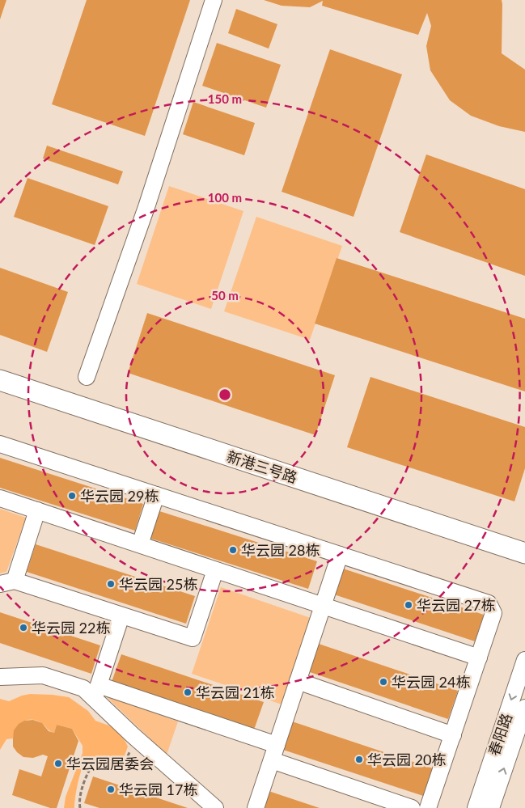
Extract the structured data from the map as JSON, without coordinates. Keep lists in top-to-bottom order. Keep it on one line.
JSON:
{"streets":{"main road":["新港三号路"],"street":["春阳路"]},"places":["华云园 29栋","华云园 28栋","华云园 25栋","华云园 27栋","华云园 22栋","华云园 24栋","华云园 21栋","华云园 20栋","华云园居委会","华云园 17栋"],"rings":["150 m","100 m","50 m"]}
